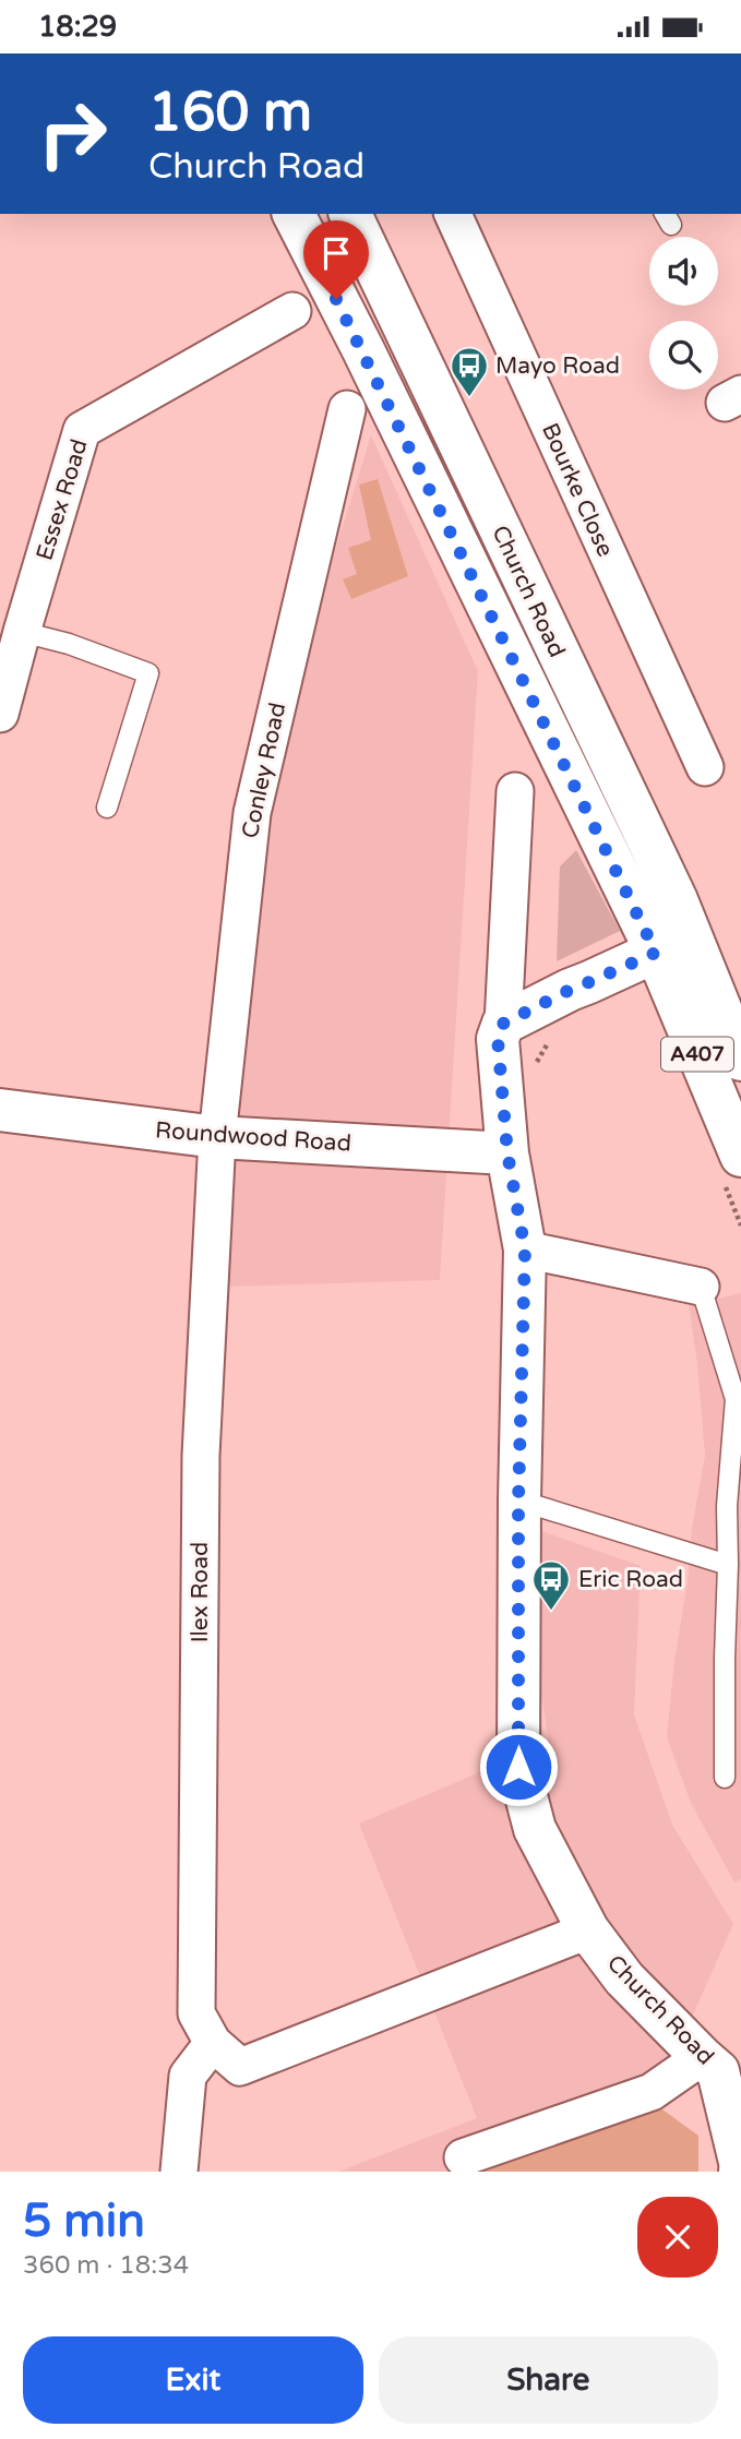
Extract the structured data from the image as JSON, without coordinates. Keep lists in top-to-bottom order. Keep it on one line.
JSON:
{"streets":{"main road":["Church Road","A407","Roundwood Road"],"street":["Bourke Close","Essex Road","Conley Road","Ilex Road"]},"crossings":[["Church Road","A407"],["Church Road","Roundwood Road"],["Church Road","Ilex Road"],["Conley Road","Roundwood Road"],["Conley Road","Ilex Road"],["Roundwood Road","Ilex Road"]],"places":{"bus stop":["Mayo Road","Eric Road"]},"page":{"status":"18:29","turn":["160 m","Church Road"],"heading":["5 min","360 m · 18:34"],"buttons":["Exit","Share"]}}
